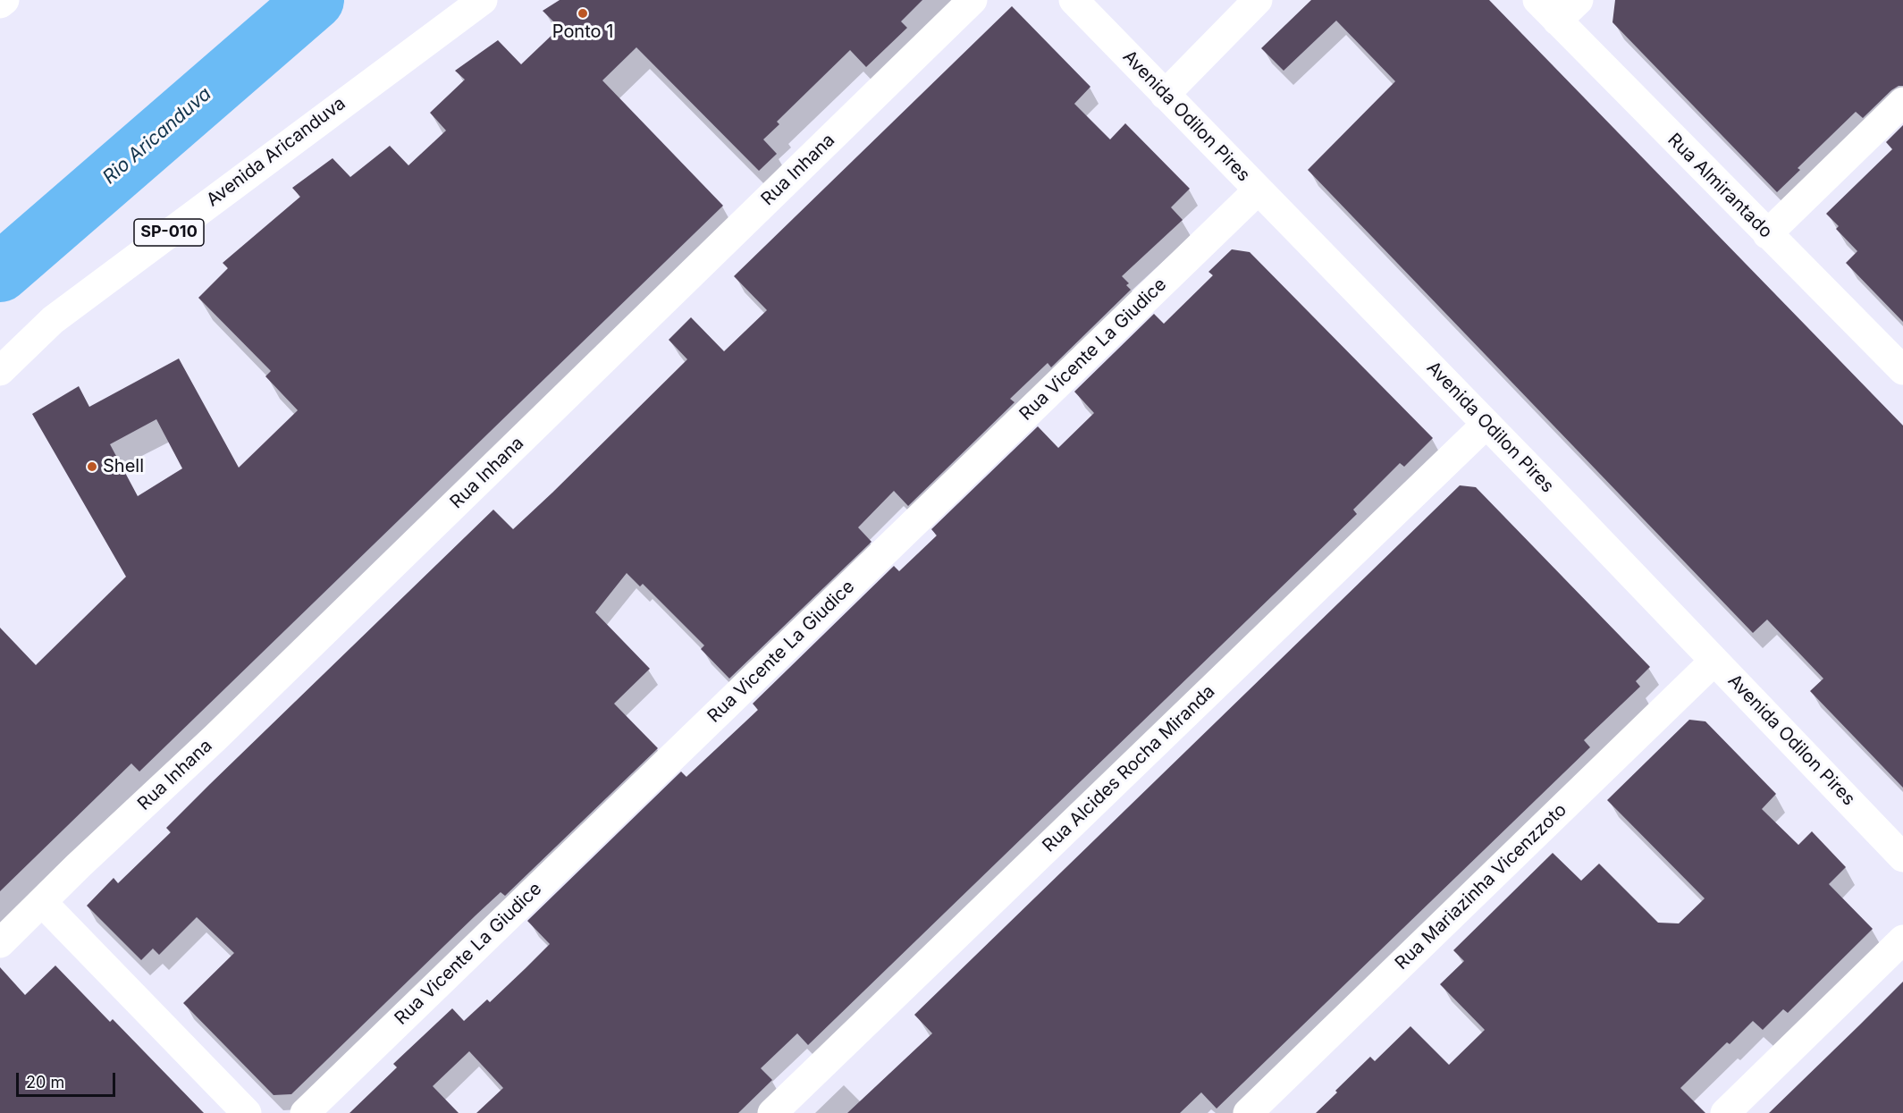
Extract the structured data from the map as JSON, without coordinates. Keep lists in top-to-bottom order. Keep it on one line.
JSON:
{"streets":{"main road":["Avenida Odilon Pires","Avenida Aricanduva","Rua Inhana","Rua Almirantado","SP-010","Rua Vicente La Giudice","Rua Alcides Rocha Miranda","Rua Mariazinha Vicenzzoto"]},"crossings":[["Avenida Odilon Pires","Rua Vicente La Giudice"],["Avenida Odilon Pires","Rua Alcides Rocha Miranda"],["Avenida Odilon Pires","Rua Mariazinha Vicenzzoto"]],"water":["Rio Aricanduva"],"places":["Ponto 1","Shell"],"scale_bar":"20 m"}
